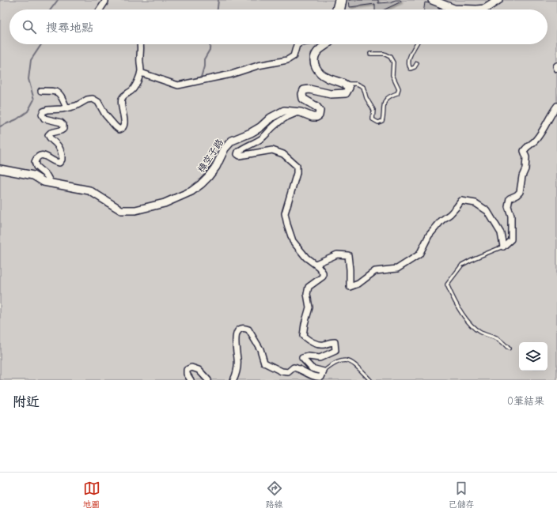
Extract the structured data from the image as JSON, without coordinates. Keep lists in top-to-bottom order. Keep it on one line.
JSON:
{"streets":{"street":["樟空子路"]},"page":{"search":"搜尋地點","heading":["附近","0筆結果"],"nav":["地圖","路線","已儲存"]}}
